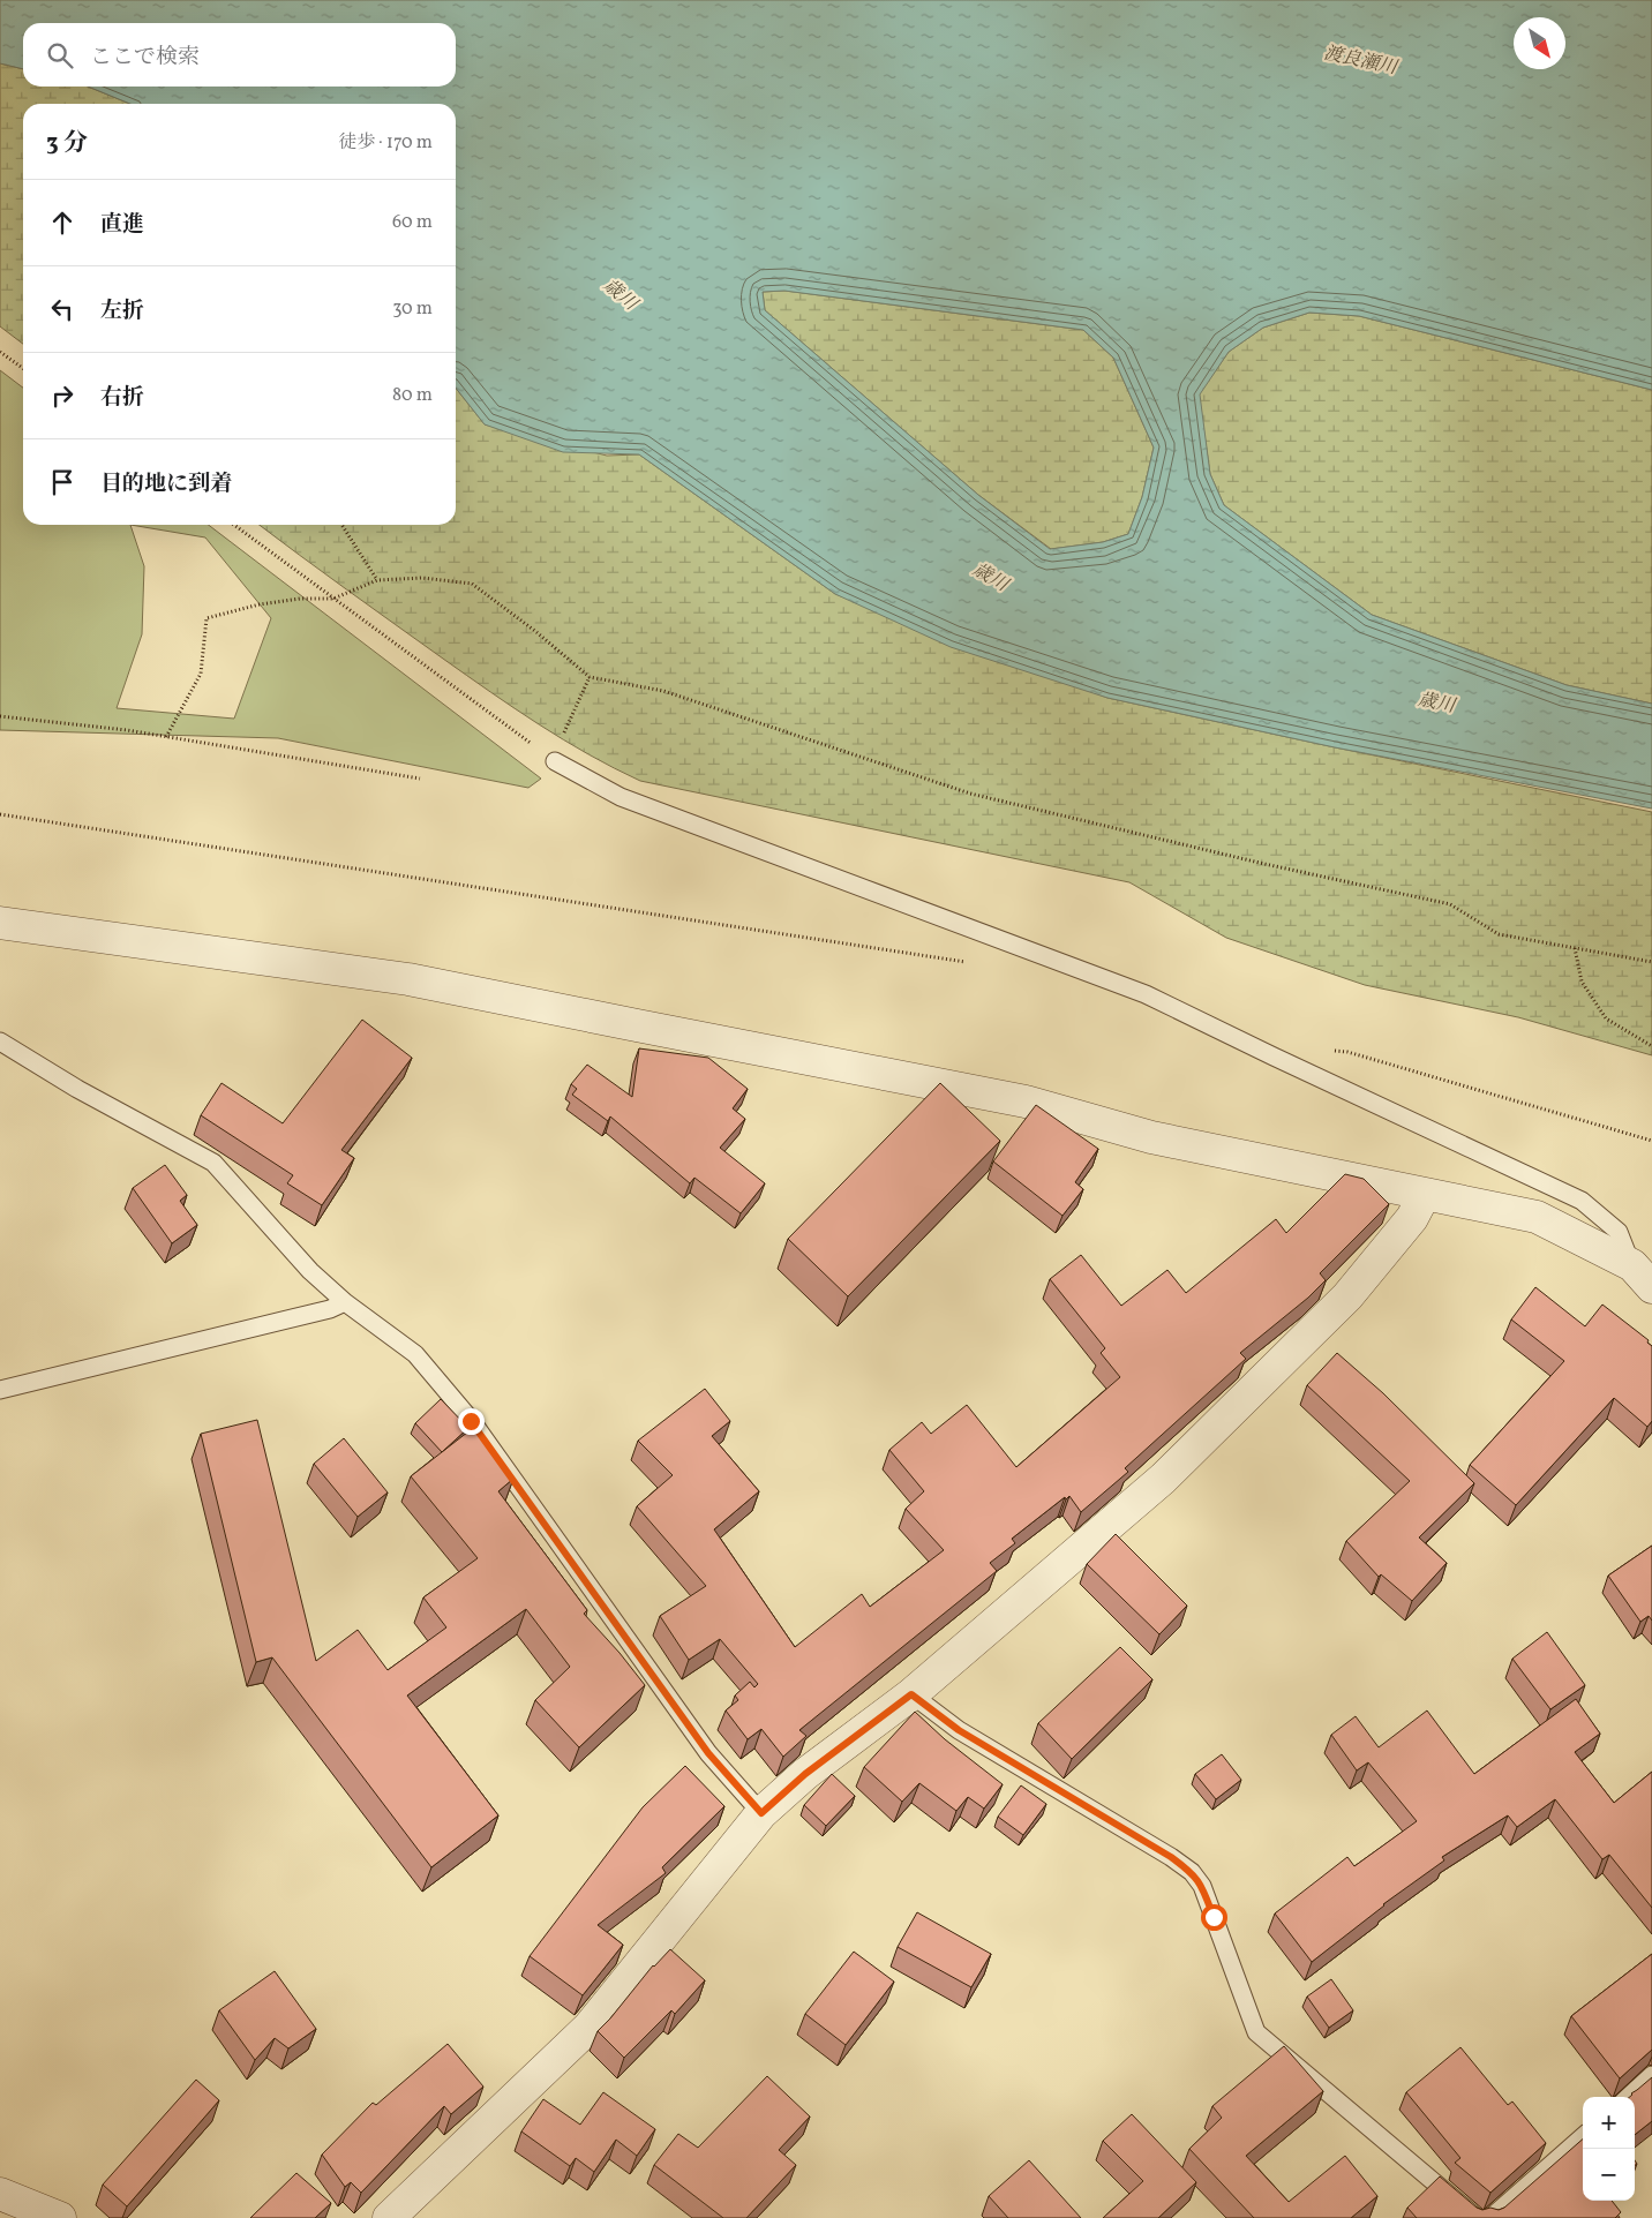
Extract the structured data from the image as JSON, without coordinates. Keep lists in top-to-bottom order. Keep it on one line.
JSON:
{"water":["渡良瀬川","歳川"],"north":"bottom right","page":{"search":"ここで検索","heading":["3 分","徒歩 · 170 m"],"list":[["直進","60 m"],["左折","30 m"],["右折","80 m"],"目的地に到着"],"map_buttons":["+","−"]}}
